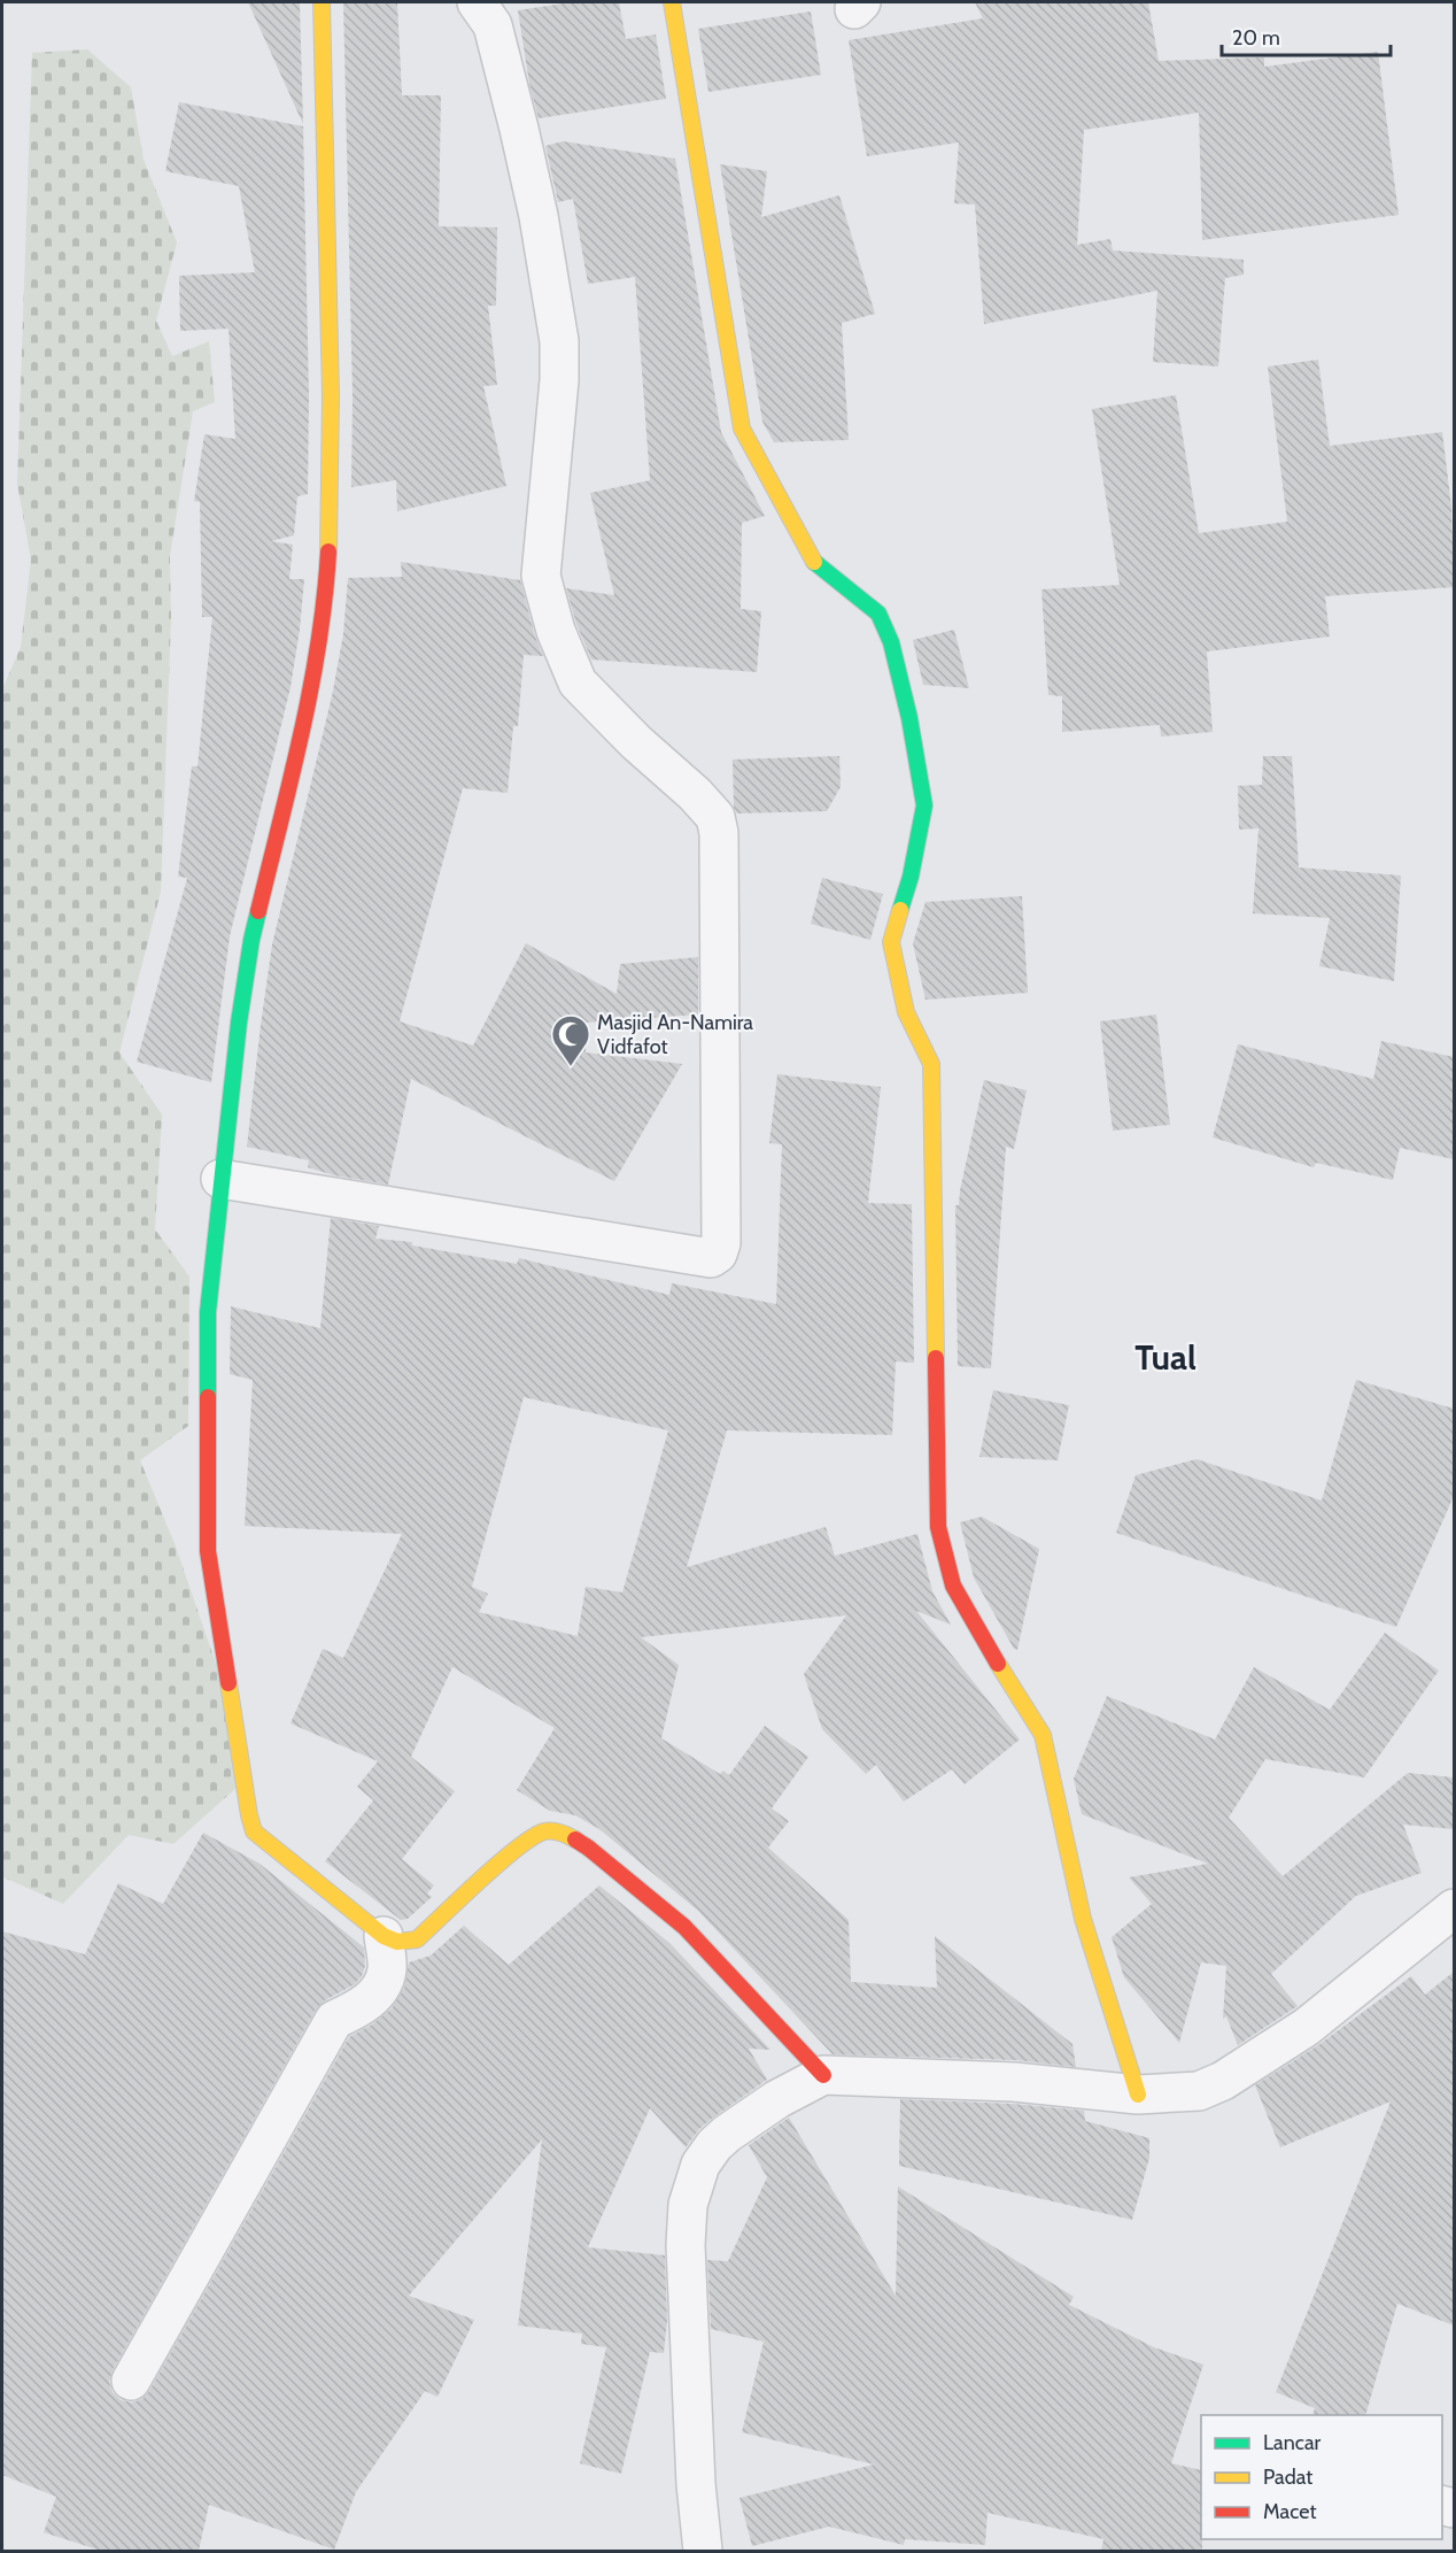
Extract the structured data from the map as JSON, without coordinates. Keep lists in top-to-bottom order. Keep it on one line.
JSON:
{"districts":["Tual"],"places":{"mosque":["Masjid An-Namira Vidfafot"]},"legend":["Lancar","Padat","Macet"],"scale_bar":"20 m"}
